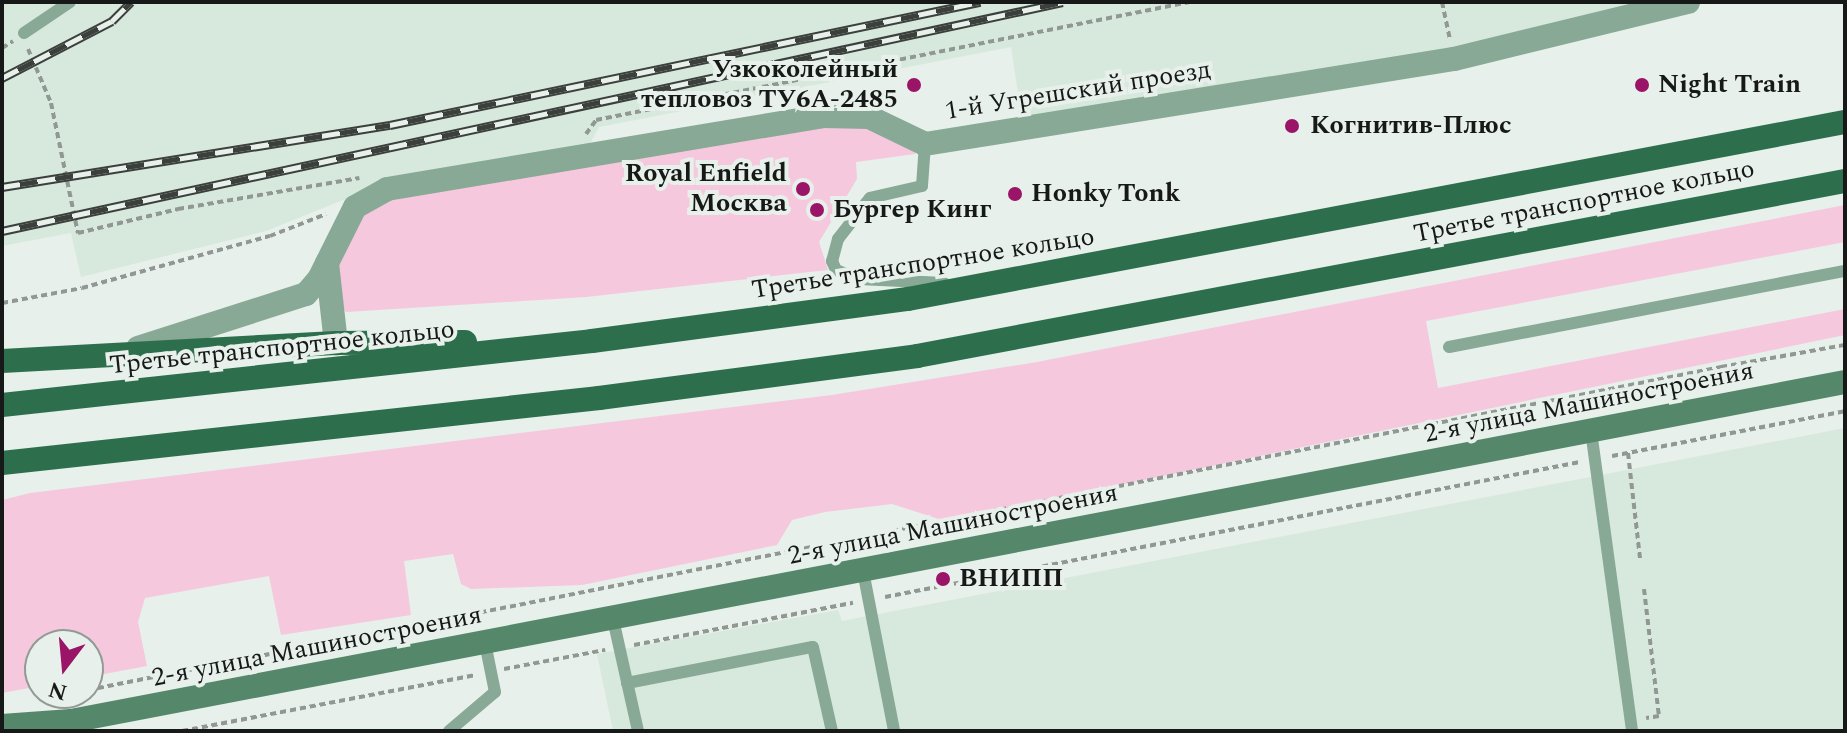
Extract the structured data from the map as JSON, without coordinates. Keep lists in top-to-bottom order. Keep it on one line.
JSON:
{"streets":{"main road":["Третье транспортное кольцо","2-я улица Машиностроения"],"street":["1-й Угрешский проезд"]},"places":["Узкоколейный тепловоз ТУ6А-2485","Night Train","Когнитив-Плюс","Royal Enfield Москва","Honky Tonk","Бургер Кинг","ВНИПП"],"north":"bottom"}
